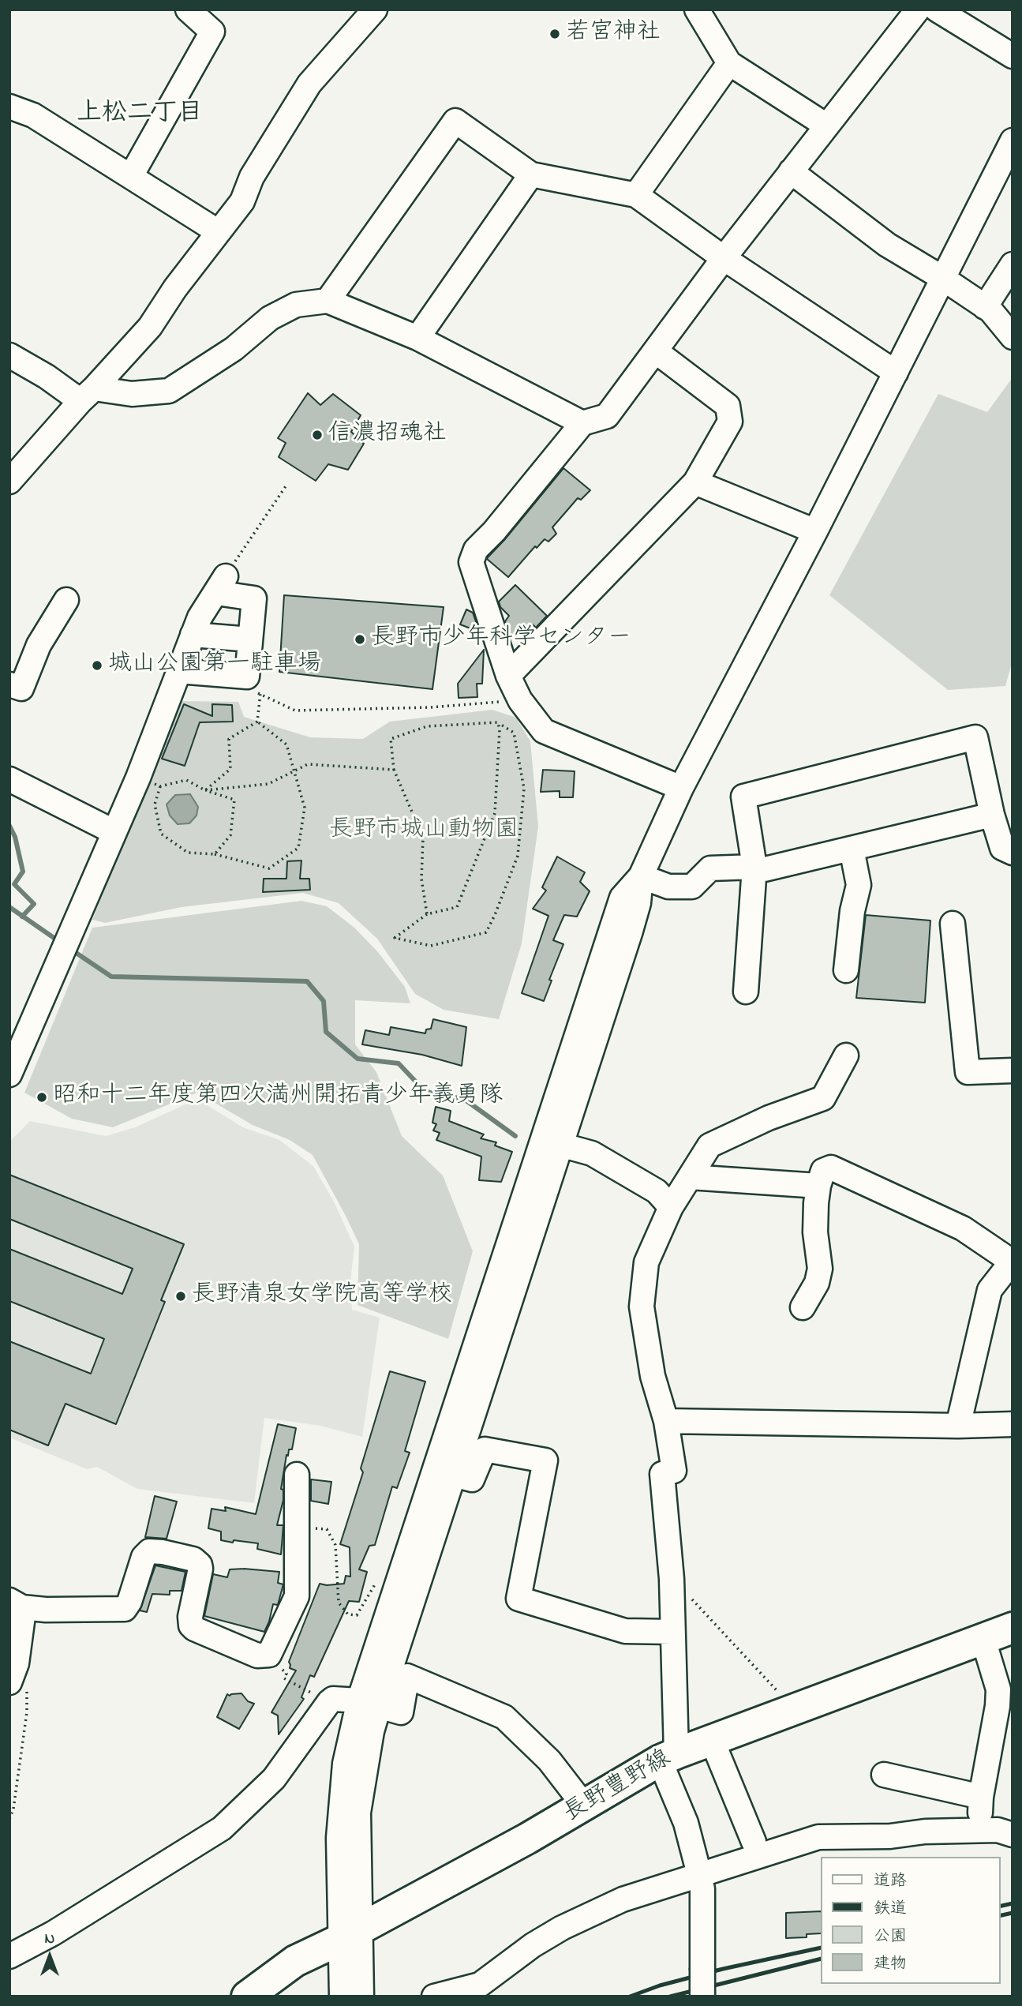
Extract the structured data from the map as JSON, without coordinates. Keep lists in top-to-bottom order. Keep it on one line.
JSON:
{"streets":{"main road":["長野豊野線"]},"districts":["上松二丁目"],"parks":["長野市城山動物園"],"places":["若宮神社","信濃招魂社","長野市少年科学センター","城山公園第一駐車場","昭和十二年度第四次満州開拓青少年義勇隊","長野清泉女学院高等学校"],"legend":["道路","鉄道","公園","建物"],"north":"top"}
